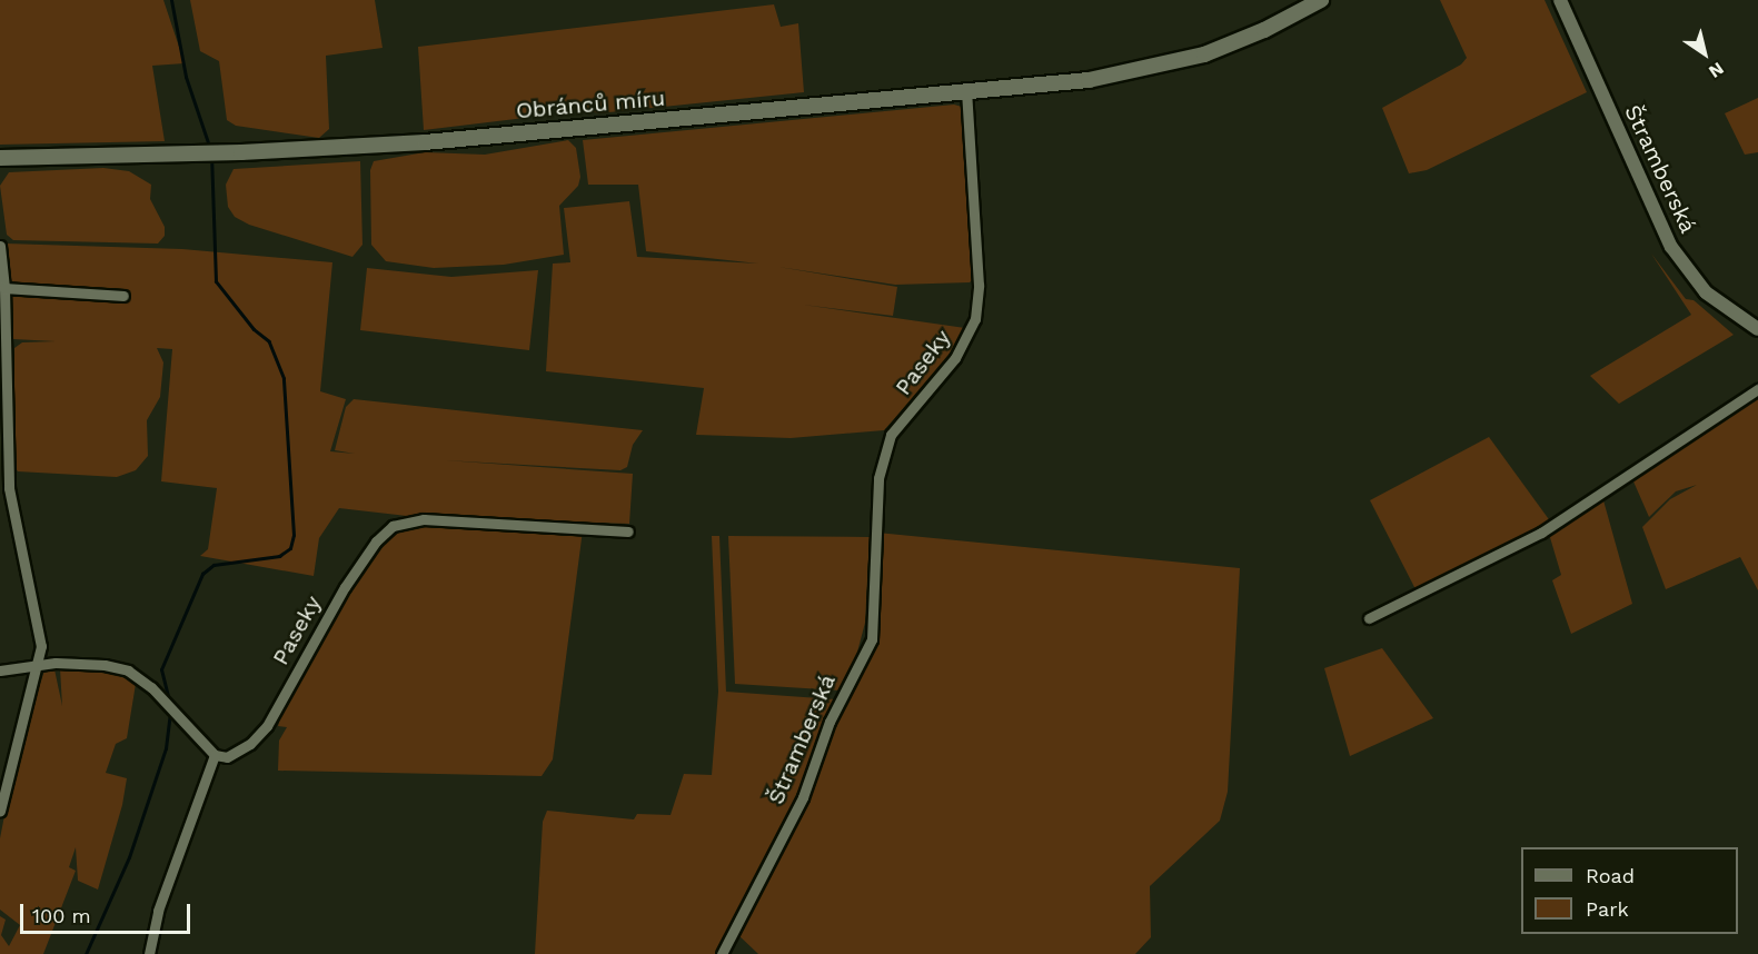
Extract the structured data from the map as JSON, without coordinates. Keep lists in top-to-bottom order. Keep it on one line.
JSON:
{"streets":{"main road":["Obránců míru"],"street":["Štramberská","Paseky"]},"crossings":[["Obránců míru","Paseky"],["Štramberská","Paseky"]],"legend":["Road","Park"],"scale_bar":"100 m","north":"bottom right"}
